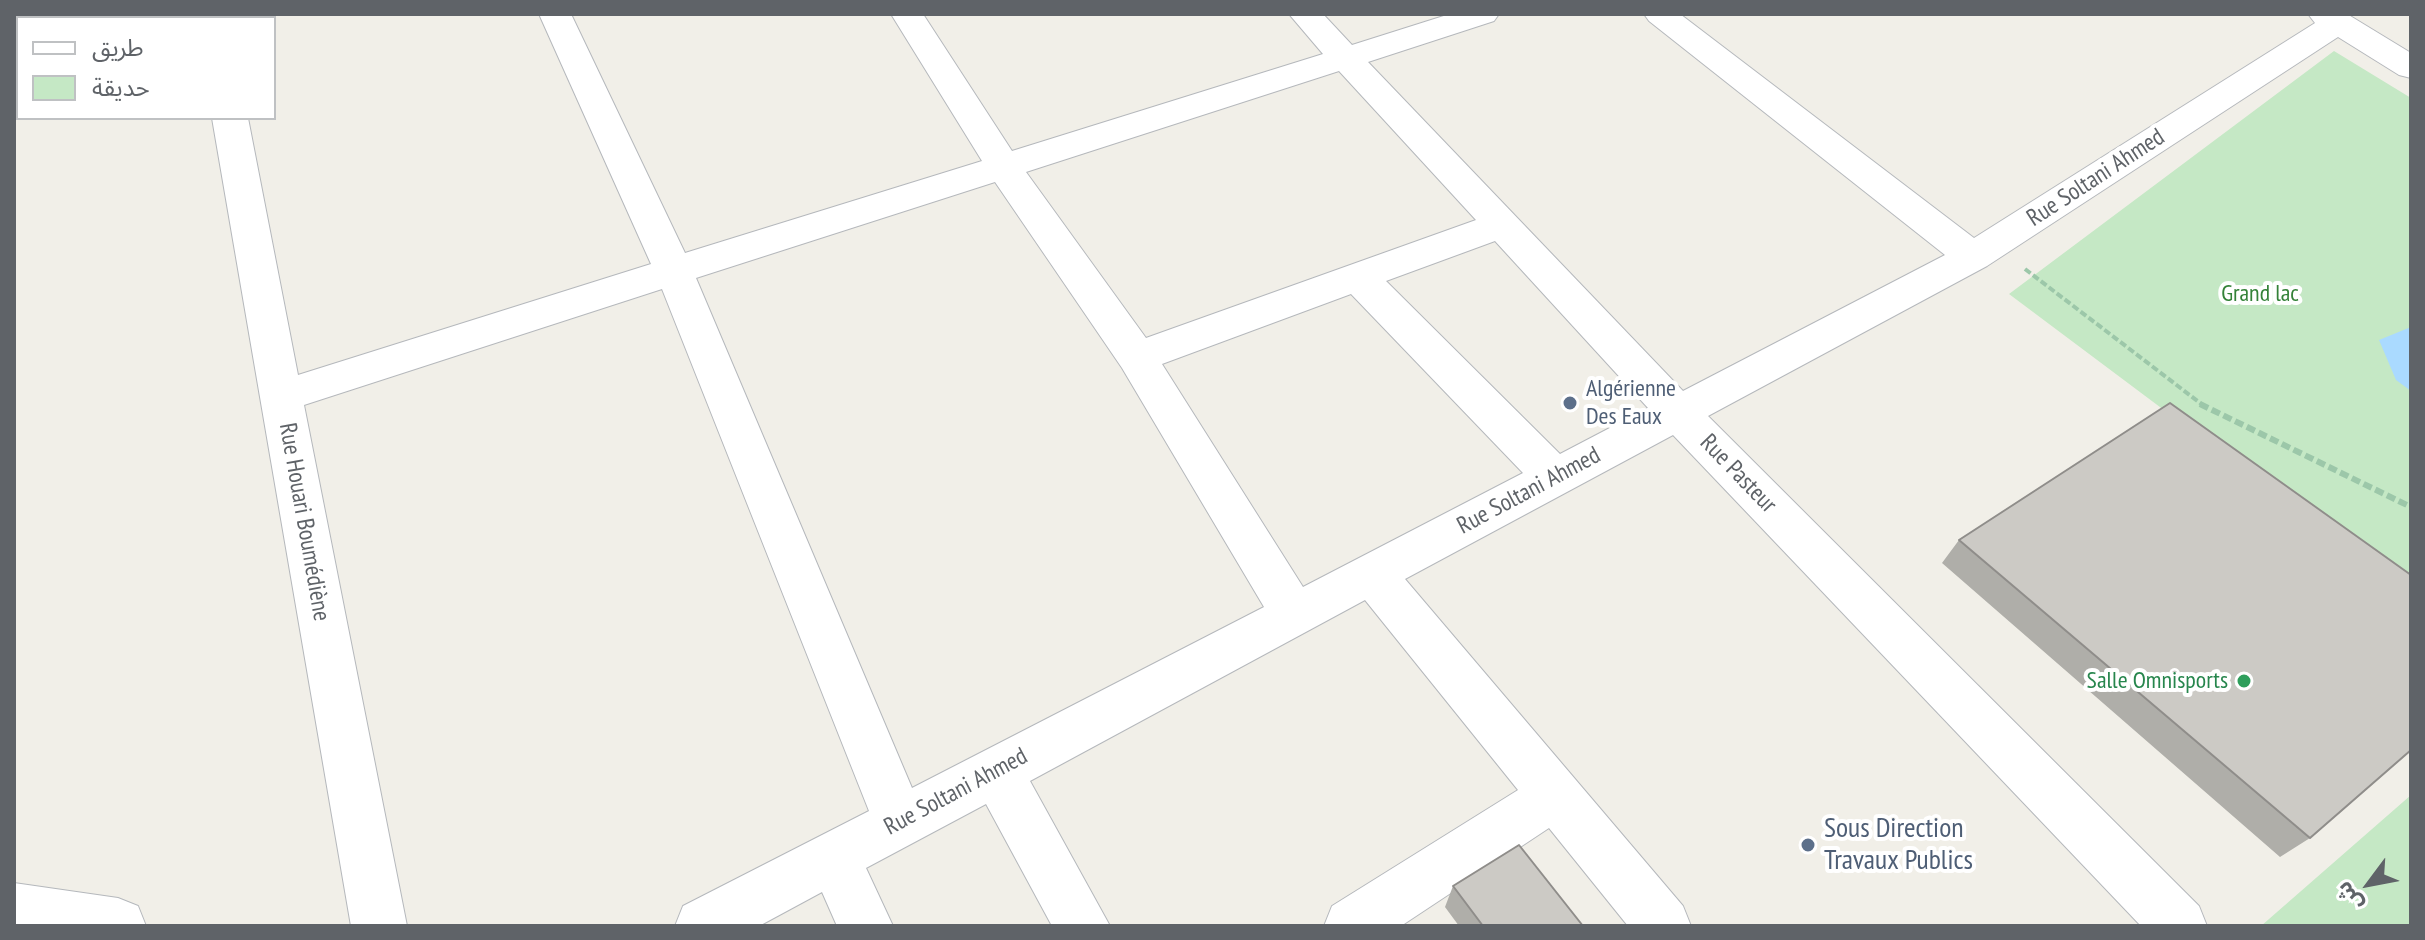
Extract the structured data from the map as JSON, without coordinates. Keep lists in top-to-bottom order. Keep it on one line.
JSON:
{"streets":{"street":["Rue Soltani Ahmed","Rue Pasteur","Rue Houari Boumédiène"]},"crossings":[["Rue Soltani Ahmed","Rue Pasteur"]],"parks":["Grand lac"],"places":["Algérienne Des Eaux","Salle Omnisports","Sous Direction Travaux Publics"],"legend":["طريق","حديقة"],"north":"bottom left"}
